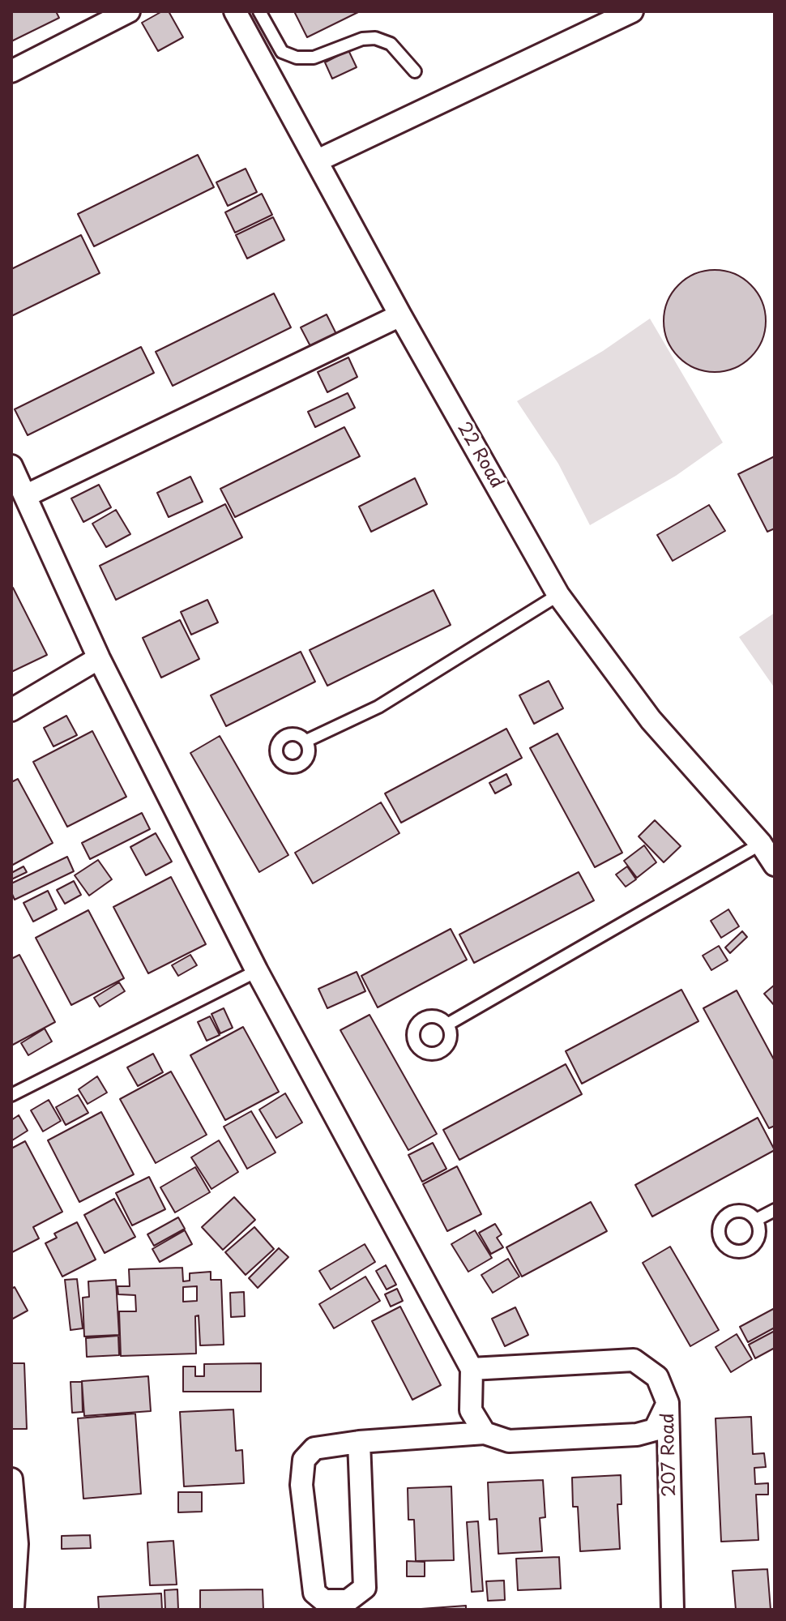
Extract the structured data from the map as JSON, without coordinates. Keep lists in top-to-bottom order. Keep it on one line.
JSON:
{"streets":{"street":["22 Road","207 Road"]}}
